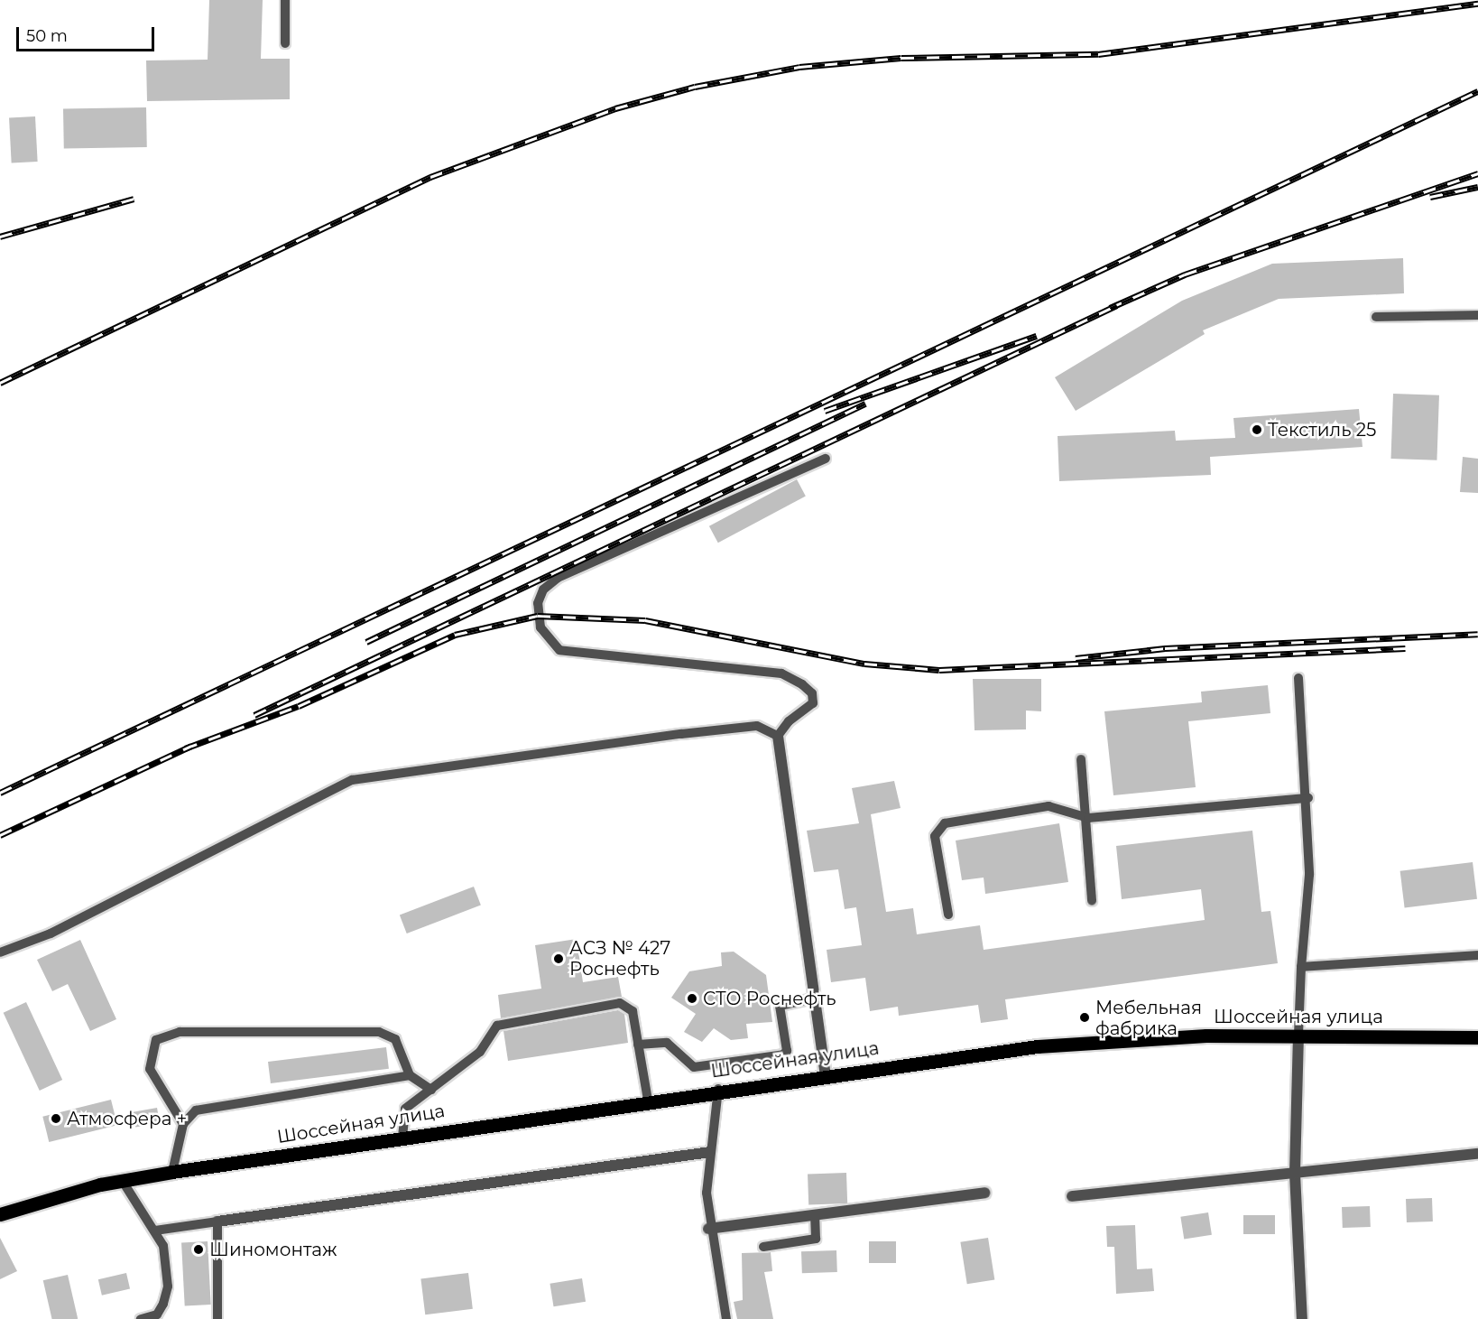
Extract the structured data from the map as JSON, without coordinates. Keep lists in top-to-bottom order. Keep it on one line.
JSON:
{"streets":{"main road":["Шоссейная улица"]},"places":["Текстиль 25","АСЗ № 427 Роснефть","СТО Роснефть","Мебельная фабрика","Атмосфера +","Шиномонтаж"],"scale_bar":"50 m"}
